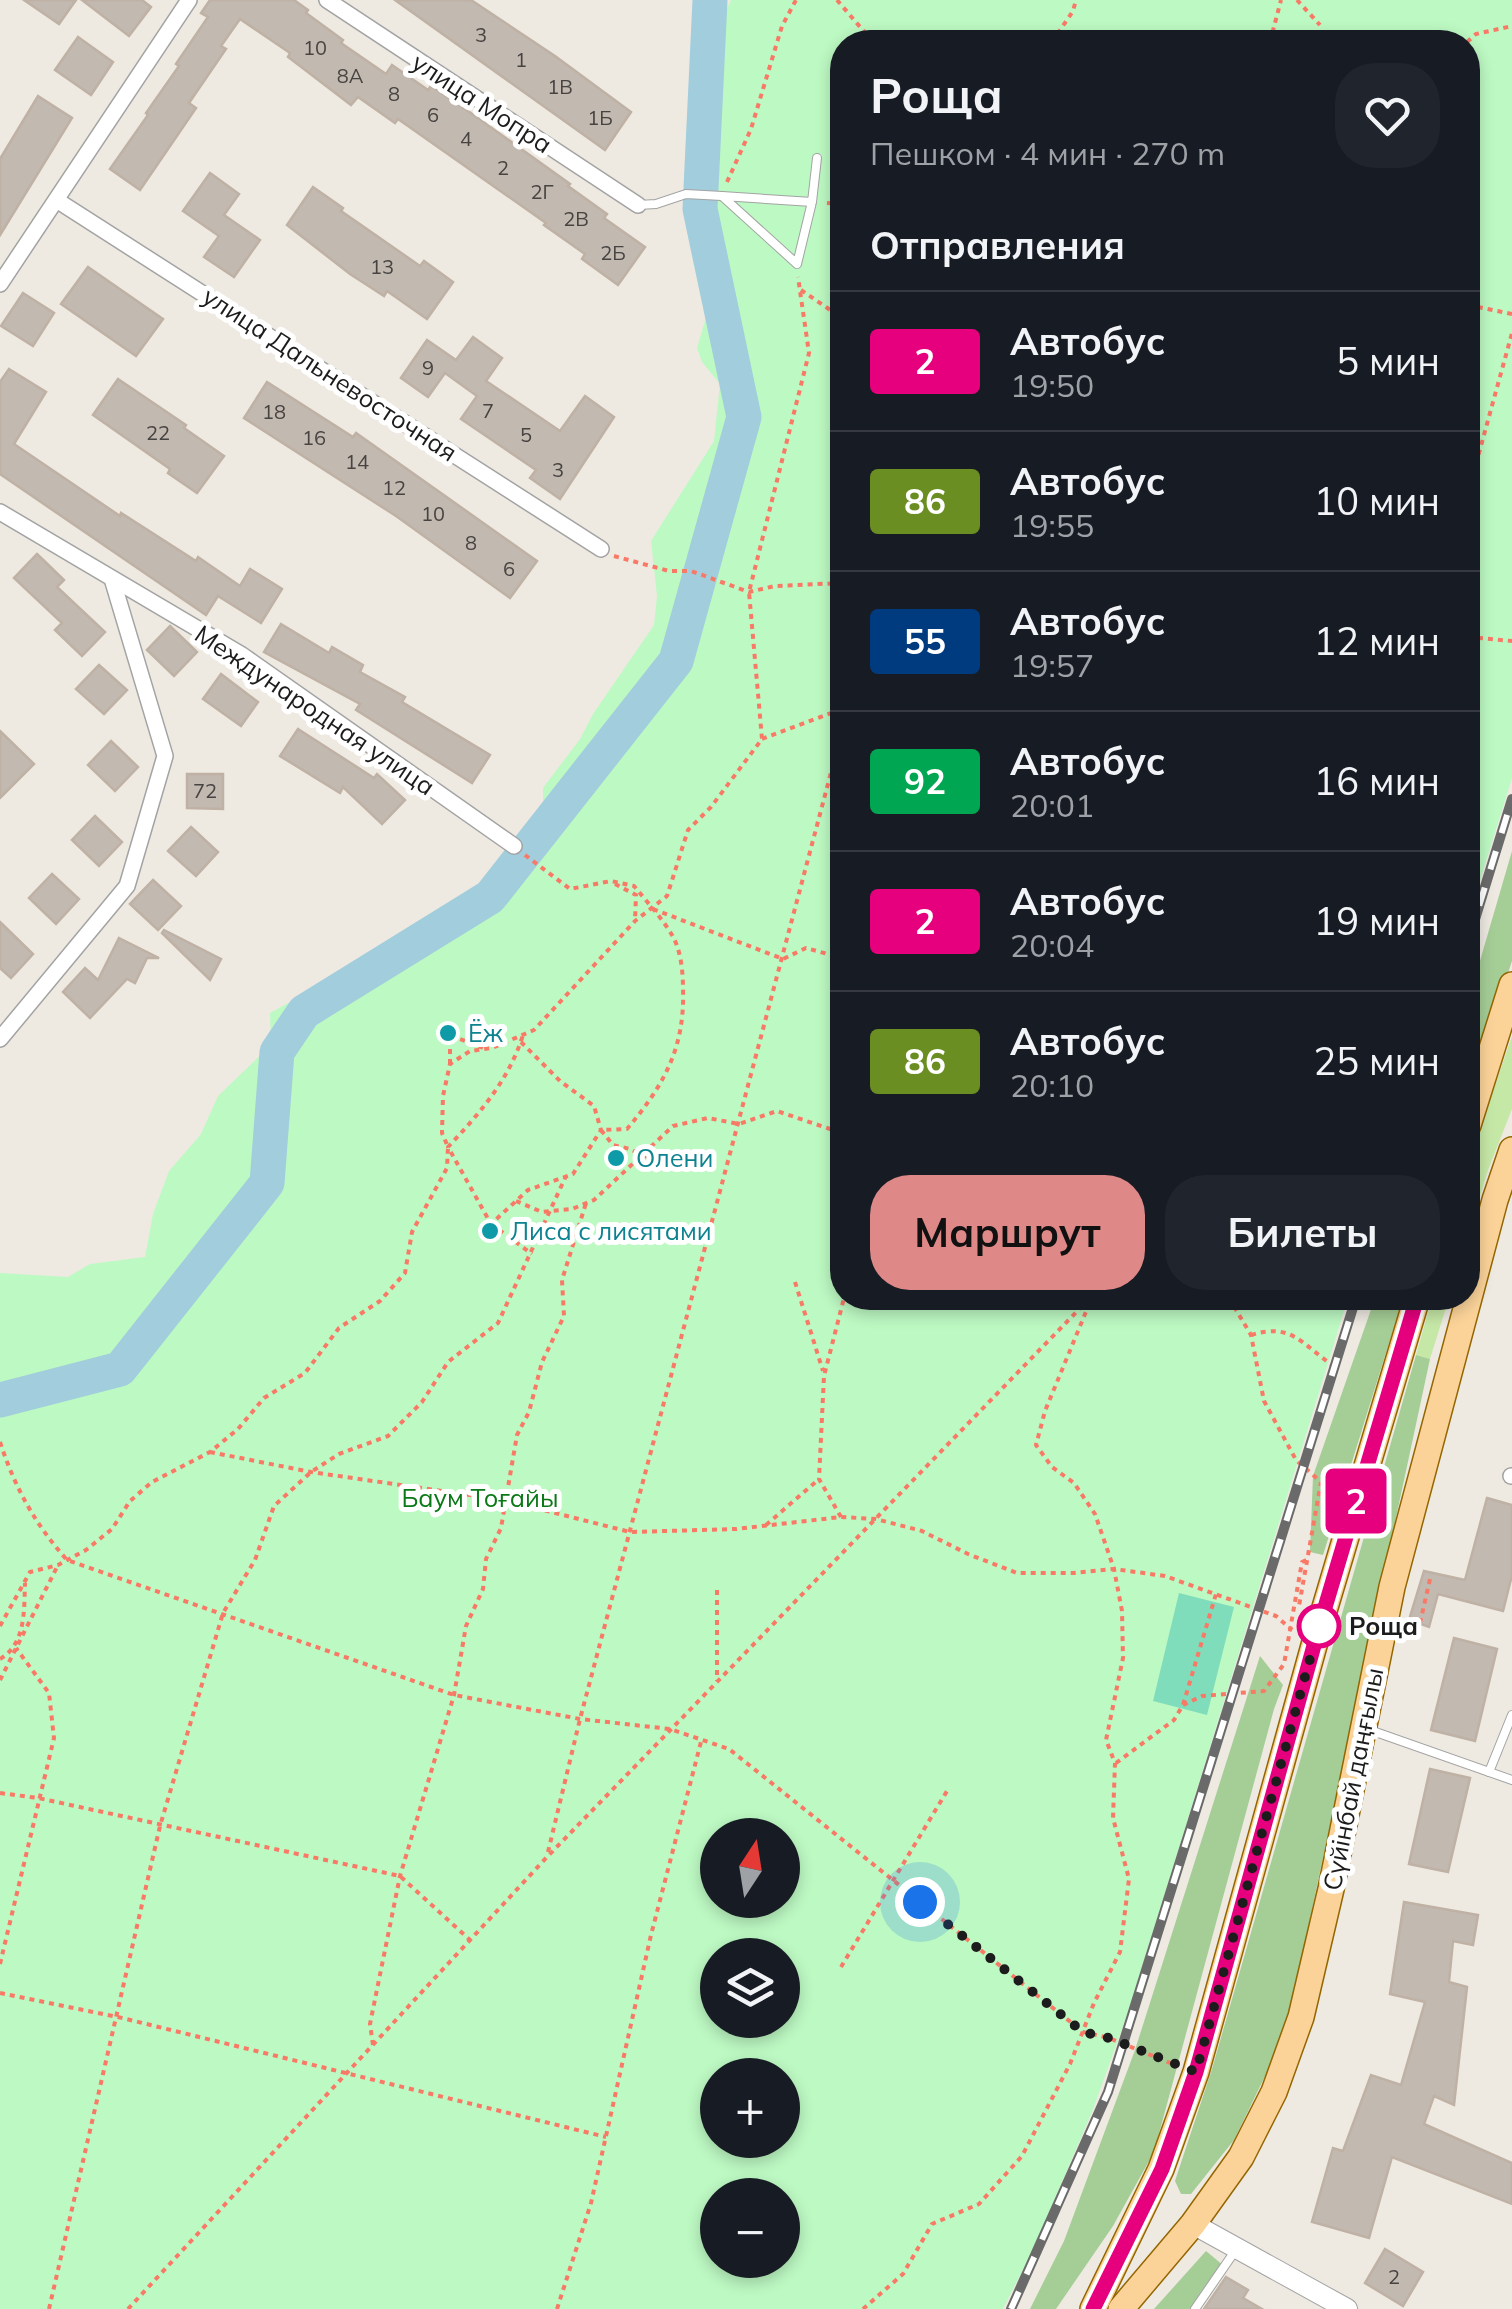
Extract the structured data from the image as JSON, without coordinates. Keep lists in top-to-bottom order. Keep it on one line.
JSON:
{"streets":{"main road":["Сүйінбай даңғылы"],"street":["улица Мопра","улица Дальневосточная","Международная улица"]},"parks":["Баум Тоғайы"],"places":["Ёж","Олени","Лиса с лисятами","Роща"],"lines":["bus line 2"],"house_numbers":["3","10","1","8А","1В","8","6","1Б","4","2","2Г","2В","2Б","13","9","7","18","22","5","16","14","3","12","10","8","6","72","2"],"north":"top","page":{"on_map":"2","heading":[["Роща","Пешком · 4 мин · 270 m"],"Отправления"],"list":[{"mark":"2","name":"Автобус","note":"19:50","value":"5 мин"},{"mark":"86","name":"Автобус","note":"19:55","value":"10 мин"},{"mark":"55","name":"Автобус","note":"19:57","value":"12 мин"},{"mark":"92","name":"Автобус","note":"20:01","value":"16 мин"},{"mark":"2","name":"Автобус","note":"20:04","value":"19 мин"},{"mark":"86","name":"Автобус","note":"20:10","value":"25 мин"}],"buttons":["Маршрут","Билеты"],"map_buttons":["+","−"]}}
